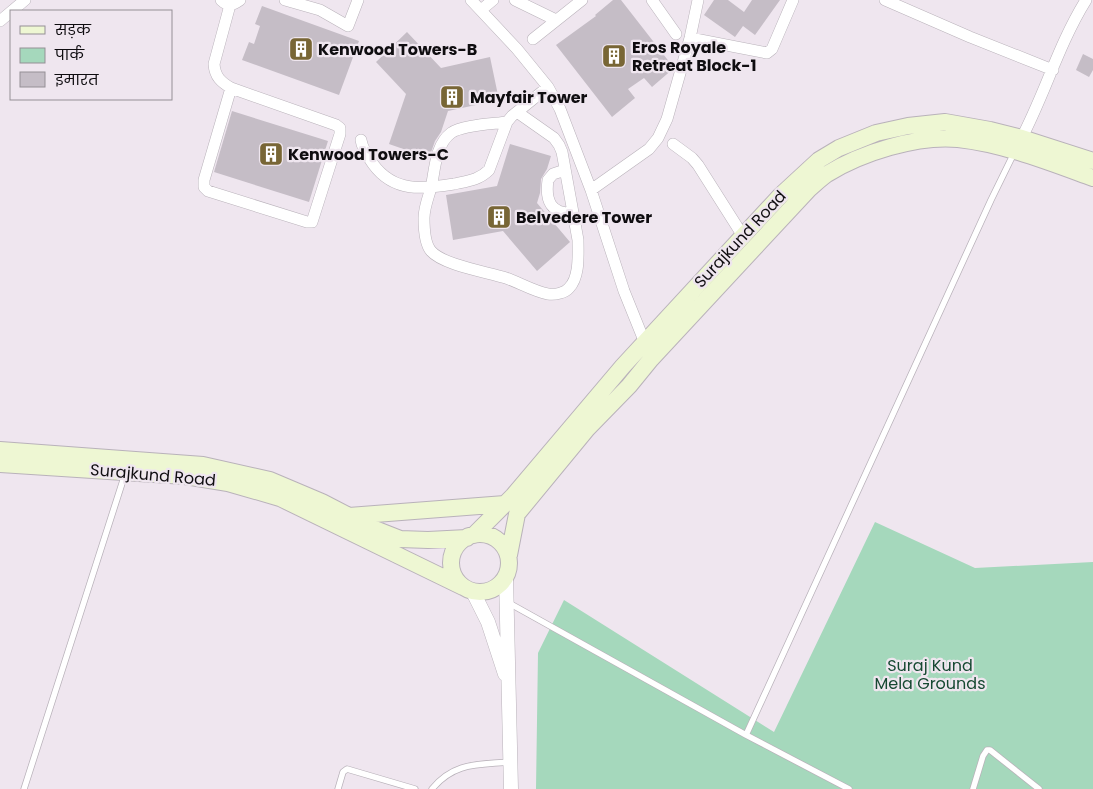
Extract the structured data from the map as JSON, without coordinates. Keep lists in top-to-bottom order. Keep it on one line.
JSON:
{"streets":{"main road":["Surajkund Road"]},"parks":["Suraj Kund Mela Grounds"],"places":{"building":["Kenwood Towers-B","Eros Royale Retreat Block-1","Mayfair Tower","Kenwood Towers-C","Belvedere Tower"]},"legend":["सड़क","पार्क","इमारत"]}
